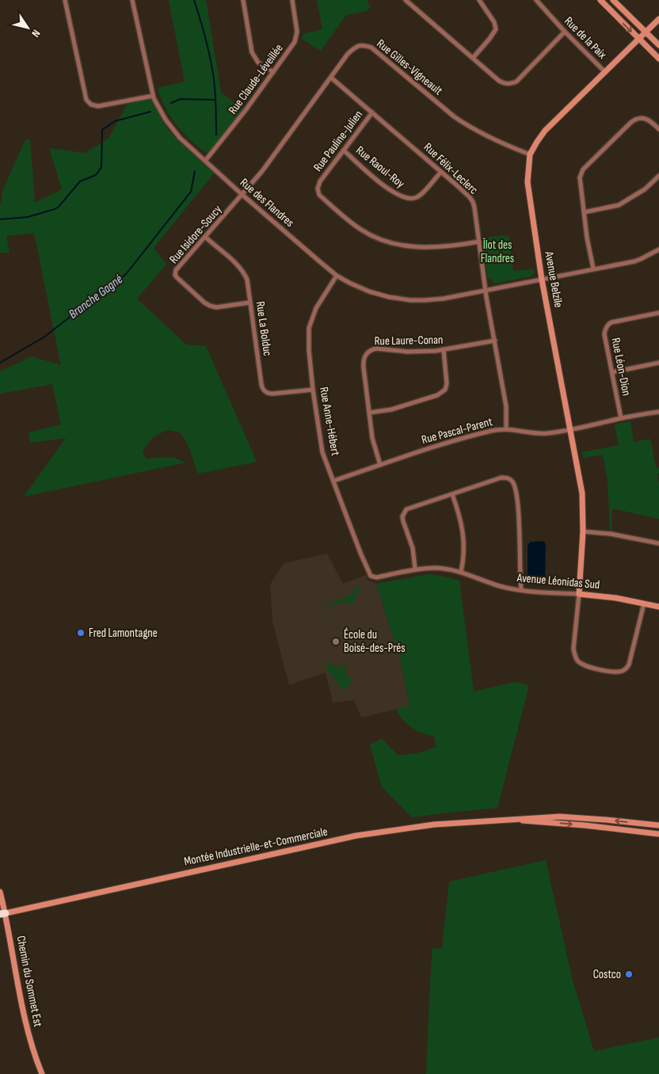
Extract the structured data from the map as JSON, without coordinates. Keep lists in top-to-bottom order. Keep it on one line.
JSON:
{"streets":{"street":["Rue de la Paix","Rue Gilles-Vigneault","Rue Claude-Léveillée","Rue Pauline-Julien","Rue Raoul-Roy","Rue Félix-Leclerc","Rue des Flandres","Rue Isidore-Soucy","Avenue Belzile","Rue La Bolduc","Rue Laure-Conan","Rue Léon-Dion","Rue Anne-Hébert","Rue Pascal-Parent","Avenue Léonidas Sud","Montée Industrielle-et-Commerciale","Chemin du Sommet Est"]},"crossings":[["Rue de la Paix","Avenue Belzile"],["Rue Gilles-Vigneault","Rue Félix-Leclerc"],["Rue Gilles-Vigneault","Rue des Flandres"],["Rue Gilles-Vigneault","Rue Isidore-Soucy"],["Rue Gilles-Vigneault","Avenue Belzile"],["Rue Claude-Léveillée","Rue des Flandres"],["Rue Pauline-Julien","Rue Raoul-Roy"],["Rue Pauline-Julien","Rue Félix-Leclerc"],["Rue Raoul-Roy","Rue Félix-Leclerc"],["Rue Félix-Leclerc","Rue des Flandres"],["Rue Félix-Leclerc","Rue Laure-Conan"],["Rue Félix-Leclerc","Rue Pascal-Parent"],["Rue des Flandres","Rue Isidore-Soucy"],["Rue des Flandres","Avenue Belzile"],["Rue des Flandres","Rue Anne-Hébert"],["Rue Isidore-Soucy","Rue La Bolduc"],["Avenue Belzile","Rue Pascal-Parent"],["Avenue Belzile","Avenue Léonidas Sud"],["Rue La Bolduc","Rue Anne-Hébert"],["Rue Laure-Conan","Rue Pascal-Parent"],["Rue Léon-Dion","Rue Pascal-Parent"],["Rue Anne-Hébert","Rue Pascal-Parent"],["Rue Anne-Hébert","Avenue Léonidas Sud"],["Montée Industrielle-et-Commerciale","Chemin du Sommet Est"]],"water":["Branche Gagné"],"parks":["Îlot des Flandres"],"places":["Fred Lamontagne","École du Boisé-des-Prés","Costco"],"north":"bottom right"}
